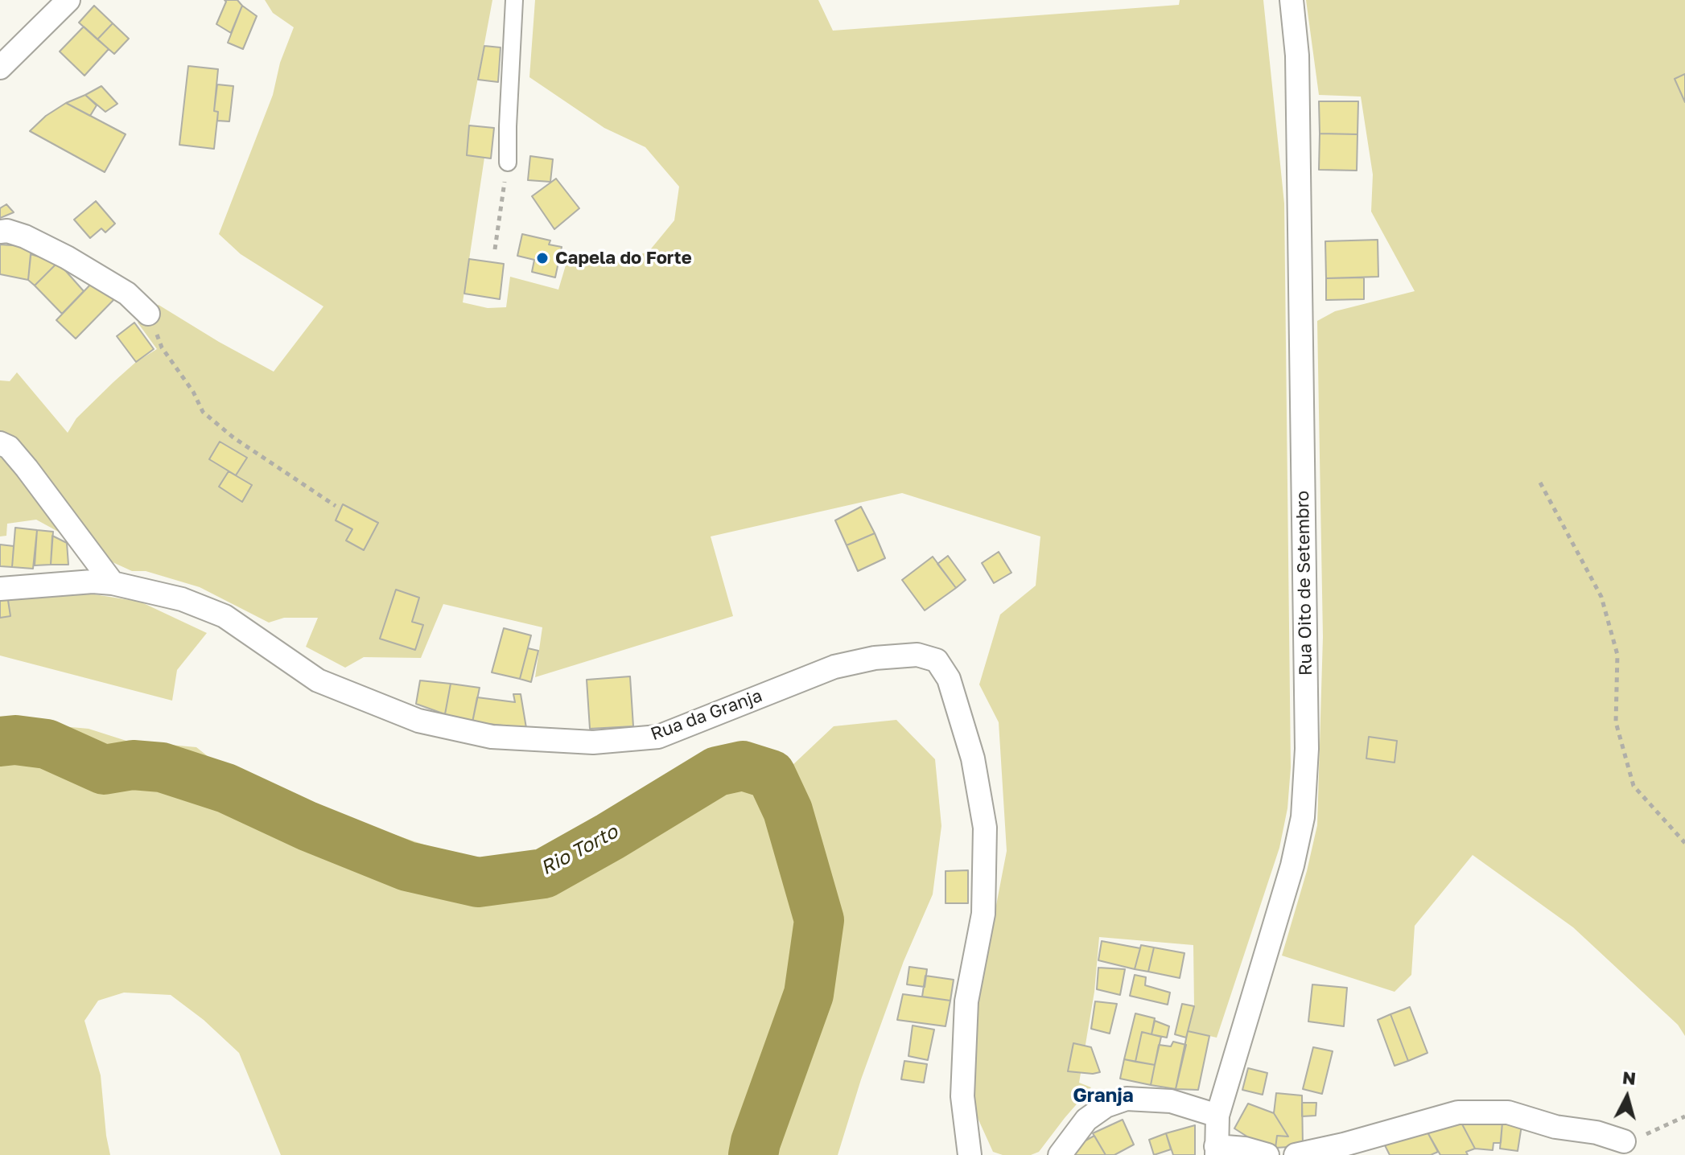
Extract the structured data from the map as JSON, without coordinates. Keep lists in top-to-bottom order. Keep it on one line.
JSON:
{"streets":{"street":["Rua Oito de Setembro","Rua da Granja"]},"districts":["Granja"],"water":["Rio Torto"],"places":["Capela do Forte"],"north":"top"}
